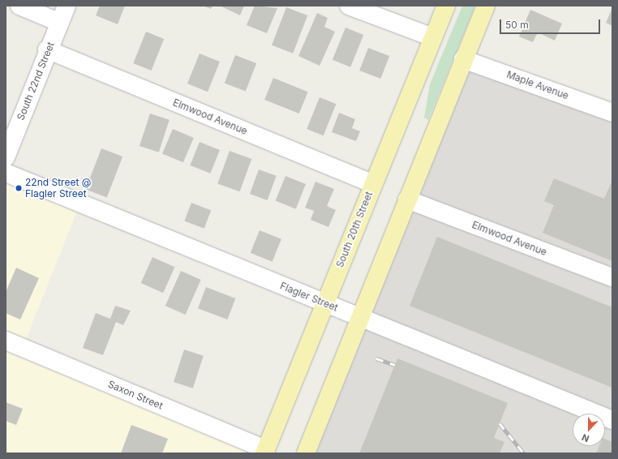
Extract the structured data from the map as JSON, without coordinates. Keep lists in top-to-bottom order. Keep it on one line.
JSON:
{"streets":{"main road":["South 20th Street"],"street":["South 22nd Street","Maple Avenue","Elmwood Avenue","Flagler Street","Saxon Street"]},"crossings":[["South 22nd Street","Elmwood Avenue"],["Elmwood Avenue","South 20th Street"],["South 20th Street","Flagler Street"],["South 20th Street","Saxon Street"]],"places":["22nd Street @ Flagler Street"],"scale_bar":"50 m","north":"bottom"}
